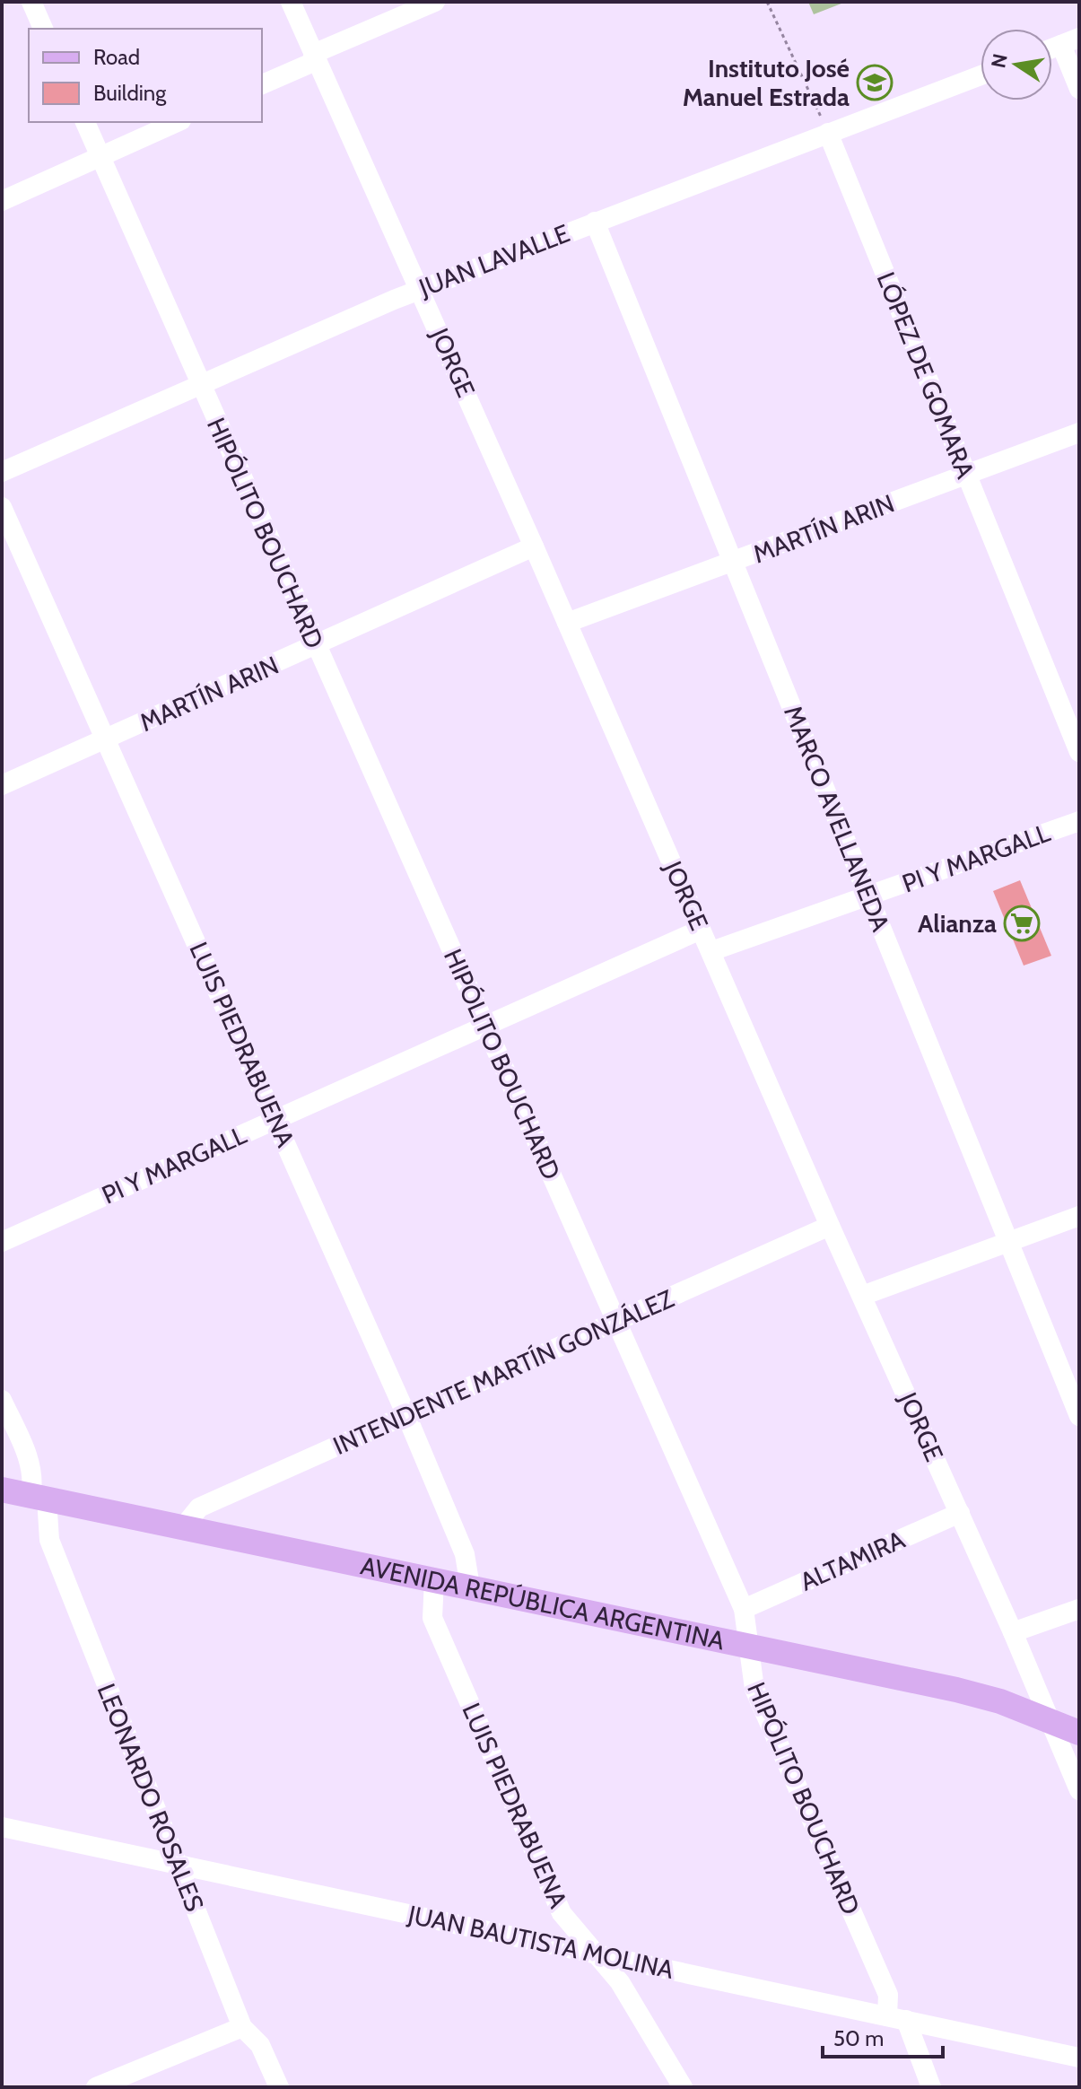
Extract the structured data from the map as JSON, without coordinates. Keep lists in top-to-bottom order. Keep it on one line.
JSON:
{"streets":{"main road":["AVENIDA REPÚBLICA ARGENTINA"],"street":["JUAN LAVALLE","JORGE","LÓPEZ DE GOMARA","MARTÍN ARIN","HIPÓLITO BOUCHARD","MARCO AVELLANEDA","PI Y MARGALL","LUIS PIEDRABUENA","INTENDENTE MARTÍN GONZÁLEZ","ALTAMIRA","LEONARDO ROSALES","JUAN BAUTISTA MOLINA"]},"crossings":[["JUAN LAVALLE","JORGE"],["JUAN LAVALLE","LÓPEZ DE GOMARA"],["JUAN LAVALLE","HIPÓLITO BOUCHARD"],["JUAN LAVALLE","MARCO AVELLANEDA"],["JORGE","MARTÍN ARIN"],["JORGE","PI Y MARGALL"],["JORGE","INTENDENTE MARTÍN GONZÁLEZ"],["JORGE","ALTAMIRA"],["JORGE","AVENIDA REPÚBLICA ARGENTINA"],["LÓPEZ DE GOMARA","MARTÍN ARIN"],["MARTÍN ARIN","HIPÓLITO BOUCHARD"],["MARTÍN ARIN","MARCO AVELLANEDA"],["MARTÍN ARIN","LUIS PIEDRABUENA"],["HIPÓLITO BOUCHARD","PI Y MARGALL"],["HIPÓLITO BOUCHARD","INTENDENTE MARTÍN GONZÁLEZ"],["HIPÓLITO BOUCHARD","ALTAMIRA"],["HIPÓLITO BOUCHARD","AVENIDA REPÚBLICA ARGENTINA"],["HIPÓLITO BOUCHARD","JUAN BAUTISTA MOLINA"],["MARCO AVELLANEDA","PI Y MARGALL"],["PI Y MARGALL","LUIS PIEDRABUENA"],["LUIS PIEDRABUENA","INTENDENTE MARTÍN GONZÁLEZ"],["LUIS PIEDRABUENA","AVENIDA REPÚBLICA ARGENTINA"],["LUIS PIEDRABUENA","JUAN BAUTISTA MOLINA"],["INTENDENTE MARTÍN GONZÁLEZ","AVENIDA REPÚBLICA ARGENTINA"],["AVENIDA REPÚBLICA ARGENTINA","LEONARDO ROSALES"],["LEONARDO ROSALES","JUAN BAUTISTA MOLINA"]],"places":{"school or university":["Instituto José Manuel Estrada"],"supermarket":["Alianza"]},"legend":["Road","Building"],"scale_bar":"50 m","north":"left"}
